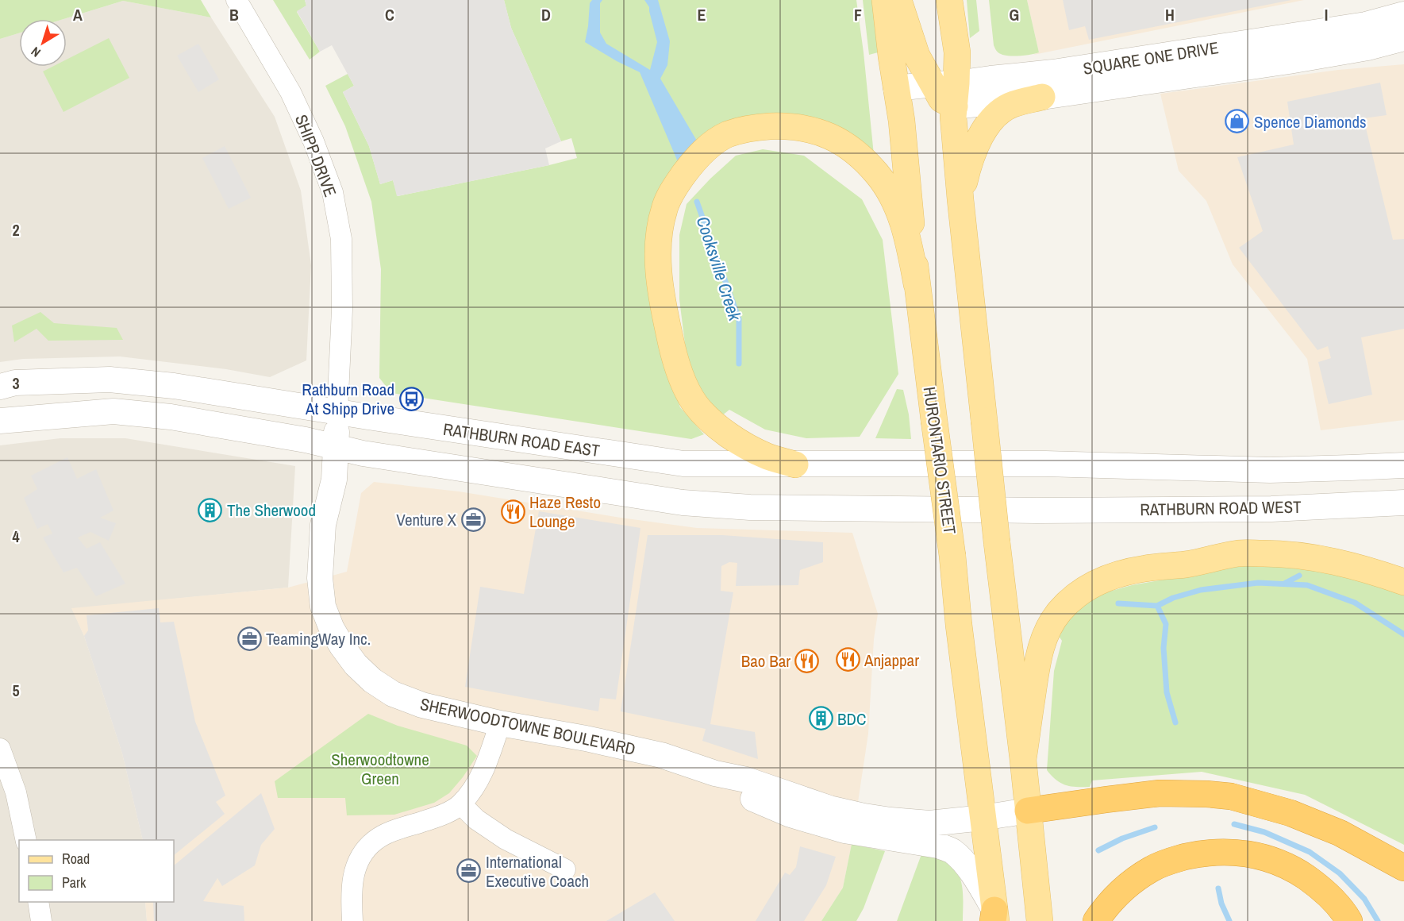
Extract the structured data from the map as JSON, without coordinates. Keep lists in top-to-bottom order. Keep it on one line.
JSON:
{"streets":{"main road":["HURONTARIO STREET"],"street":["SQUARE ONE DRIVE","SHIPP DRIVE","RATHBURN ROAD EAST","RATHBURN ROAD WEST","SHERWOODTOWNE BOULEVARD"]},"crossings":[["SQUARE ONE DRIVE","HURONTARIO STREET"],["SHIPP DRIVE","RATHBURN ROAD EAST"],["SHIPP DRIVE","SHERWOODTOWNE BOULEVARD"],["RATHBURN ROAD EAST","SHERWOODTOWNE BOULEVARD"],["HURONTARIO STREET","SHERWOODTOWNE BOULEVARD"],["RATHBURN ROAD WEST","SHERWOODTOWNE BOULEVARD"]],"water":["Cooksville Creek"],"parks":["Sherwoodtowne Green"],"places":{"shop":["Spence Diamonds"],"bus stop":["Rathburn Road At Shipp Drive"],"building":["The Sherwood","BDC"],"restaurant":["Haze Resto Lounge","Anjappar","Bao Bar"],"office":["Venture X","TeamingWay Inc.","International Executive Coach"]},"legend":["Road","Park"],"north":"bottom left","grid":{"columns":["A","B","C","D","E","F","G","H","I"],"rows":["2","3","4","5"]}}
